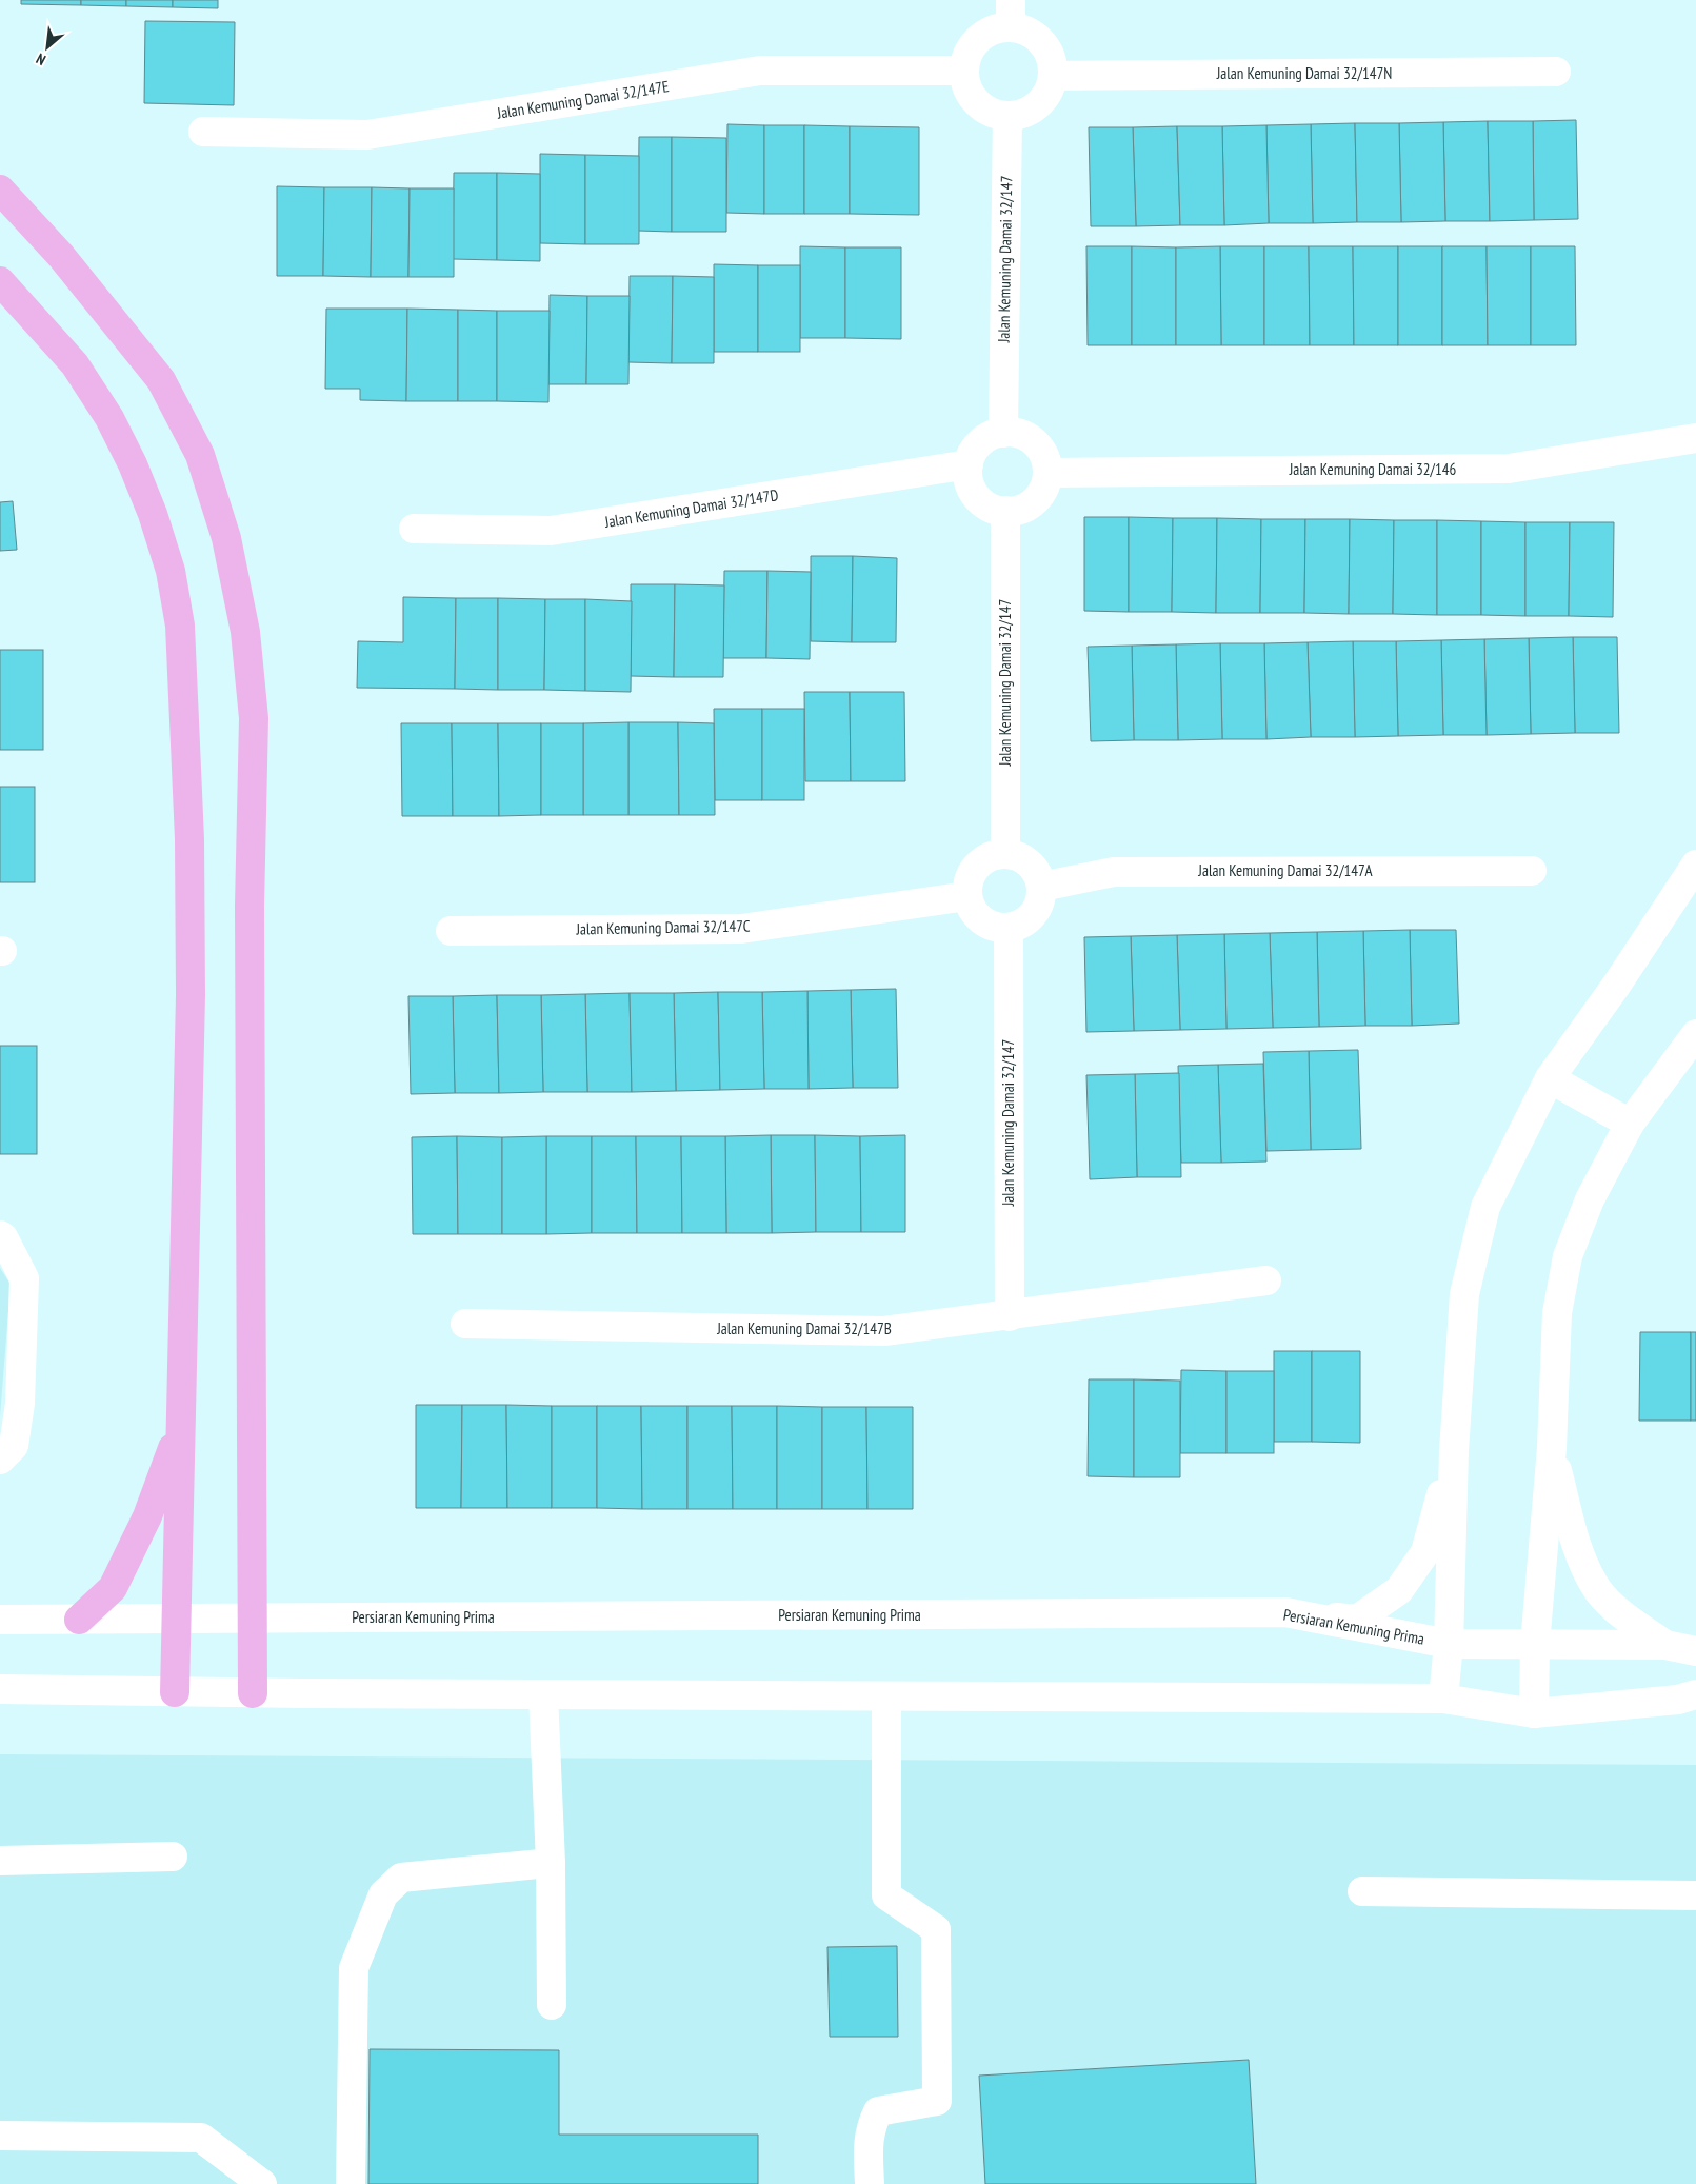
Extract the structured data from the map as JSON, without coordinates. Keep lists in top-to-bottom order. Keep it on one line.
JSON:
{"streets":{"street":["Jalan Kemuning Damai 32/147N","Jalan Kemuning Damai 32/147E","Jalan Kemuning Damai 32/147","Jalan Kemuning Damai 32/146","Jalan Kemuning Damai 32/147D","Jalan Kemuning Damai 32/147A","Jalan Kemuning Damai 32/147C","Jalan Kemuning Damai 32/147B","Persiaran Kemuning Prima"]},"crossings":[["Jalan Kemuning Damai 32/147N","Jalan Kemuning Damai 32/147E"],["Jalan Kemuning Damai 32/147N","Jalan Kemuning Damai 32/147"],["Jalan Kemuning Damai 32/147E","Jalan Kemuning Damai 32/147"],["Jalan Kemuning Damai 32/147","Jalan Kemuning Damai 32/146"],["Jalan Kemuning Damai 32/147","Jalan Kemuning Damai 32/147D"],["Jalan Kemuning Damai 32/147","Jalan Kemuning Damai 32/147A"],["Jalan Kemuning Damai 32/147","Jalan Kemuning Damai 32/147C"],["Jalan Kemuning Damai 32/147","Jalan Kemuning Damai 32/147B"],["Jalan Kemuning Damai 32/146","Jalan Kemuning Damai 32/147D"],["Jalan Kemuning Damai 32/147A","Jalan Kemuning Damai 32/147C"]],"north":"bottom left"}
